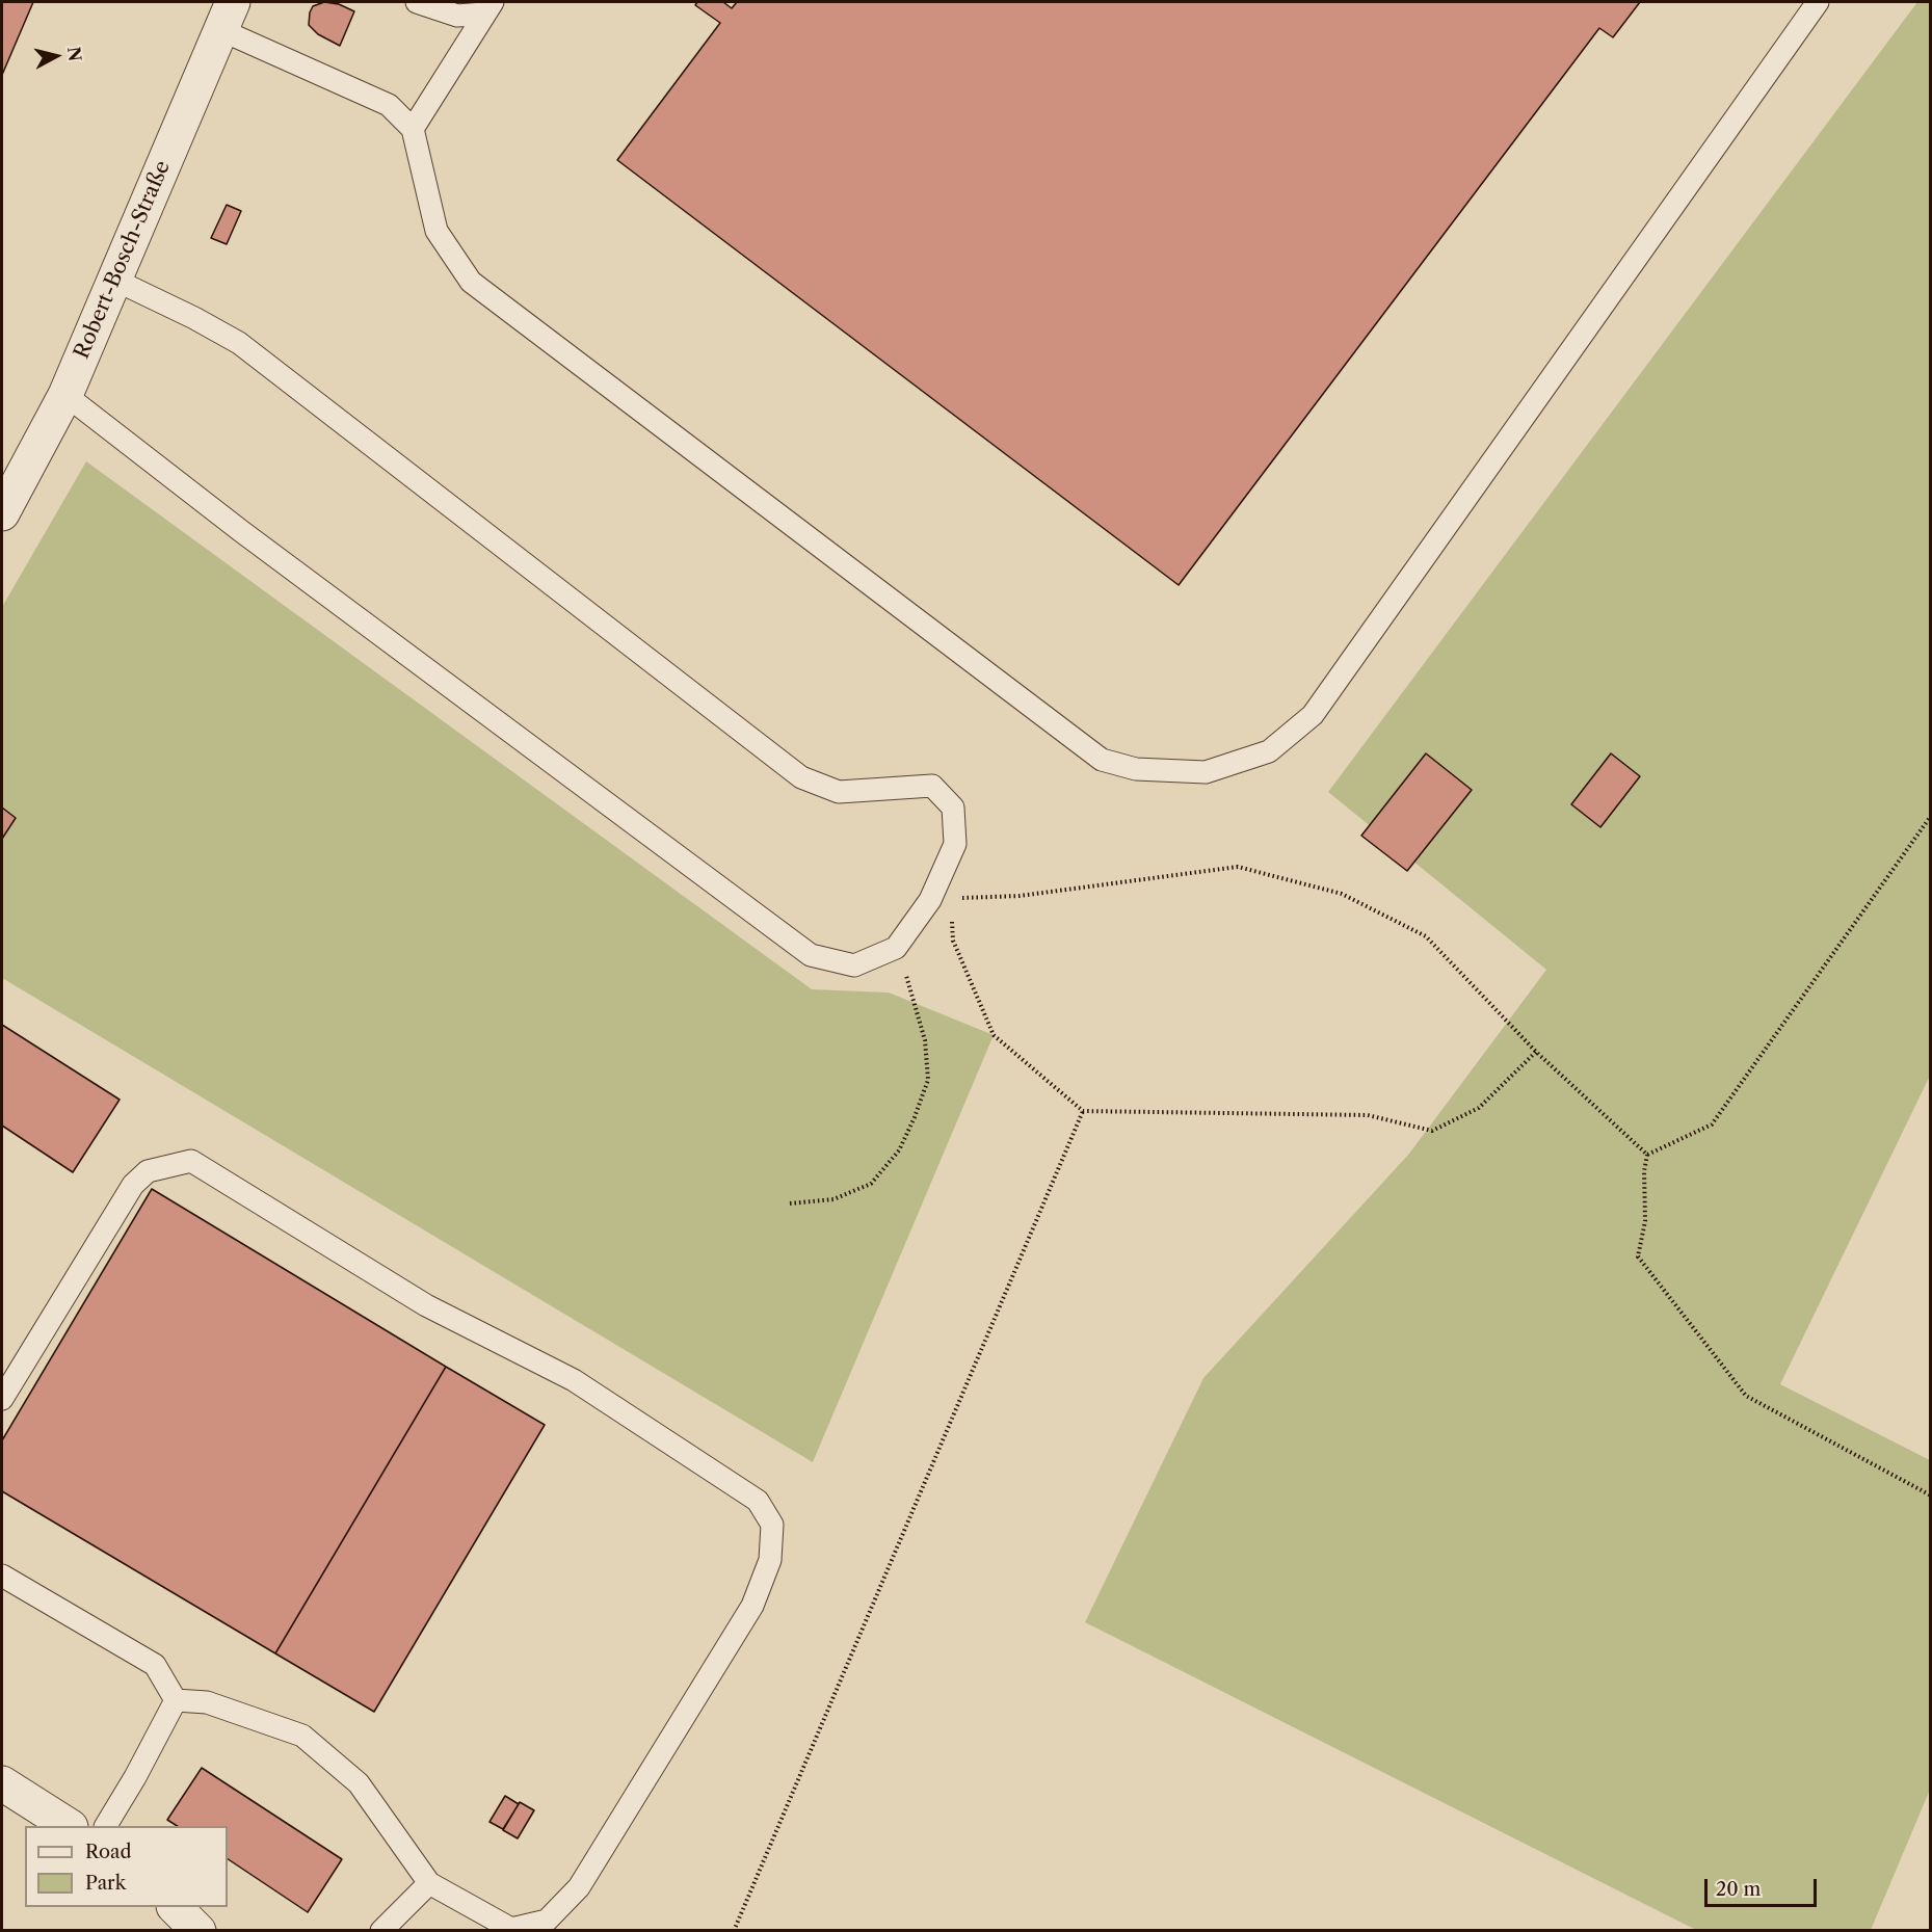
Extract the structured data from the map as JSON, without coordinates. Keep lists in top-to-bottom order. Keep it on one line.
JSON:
{"streets":{"street":["Robert-Bosch-Straße"]},"legend":["Road","Park"],"scale_bar":"20 m","north":"right"}
